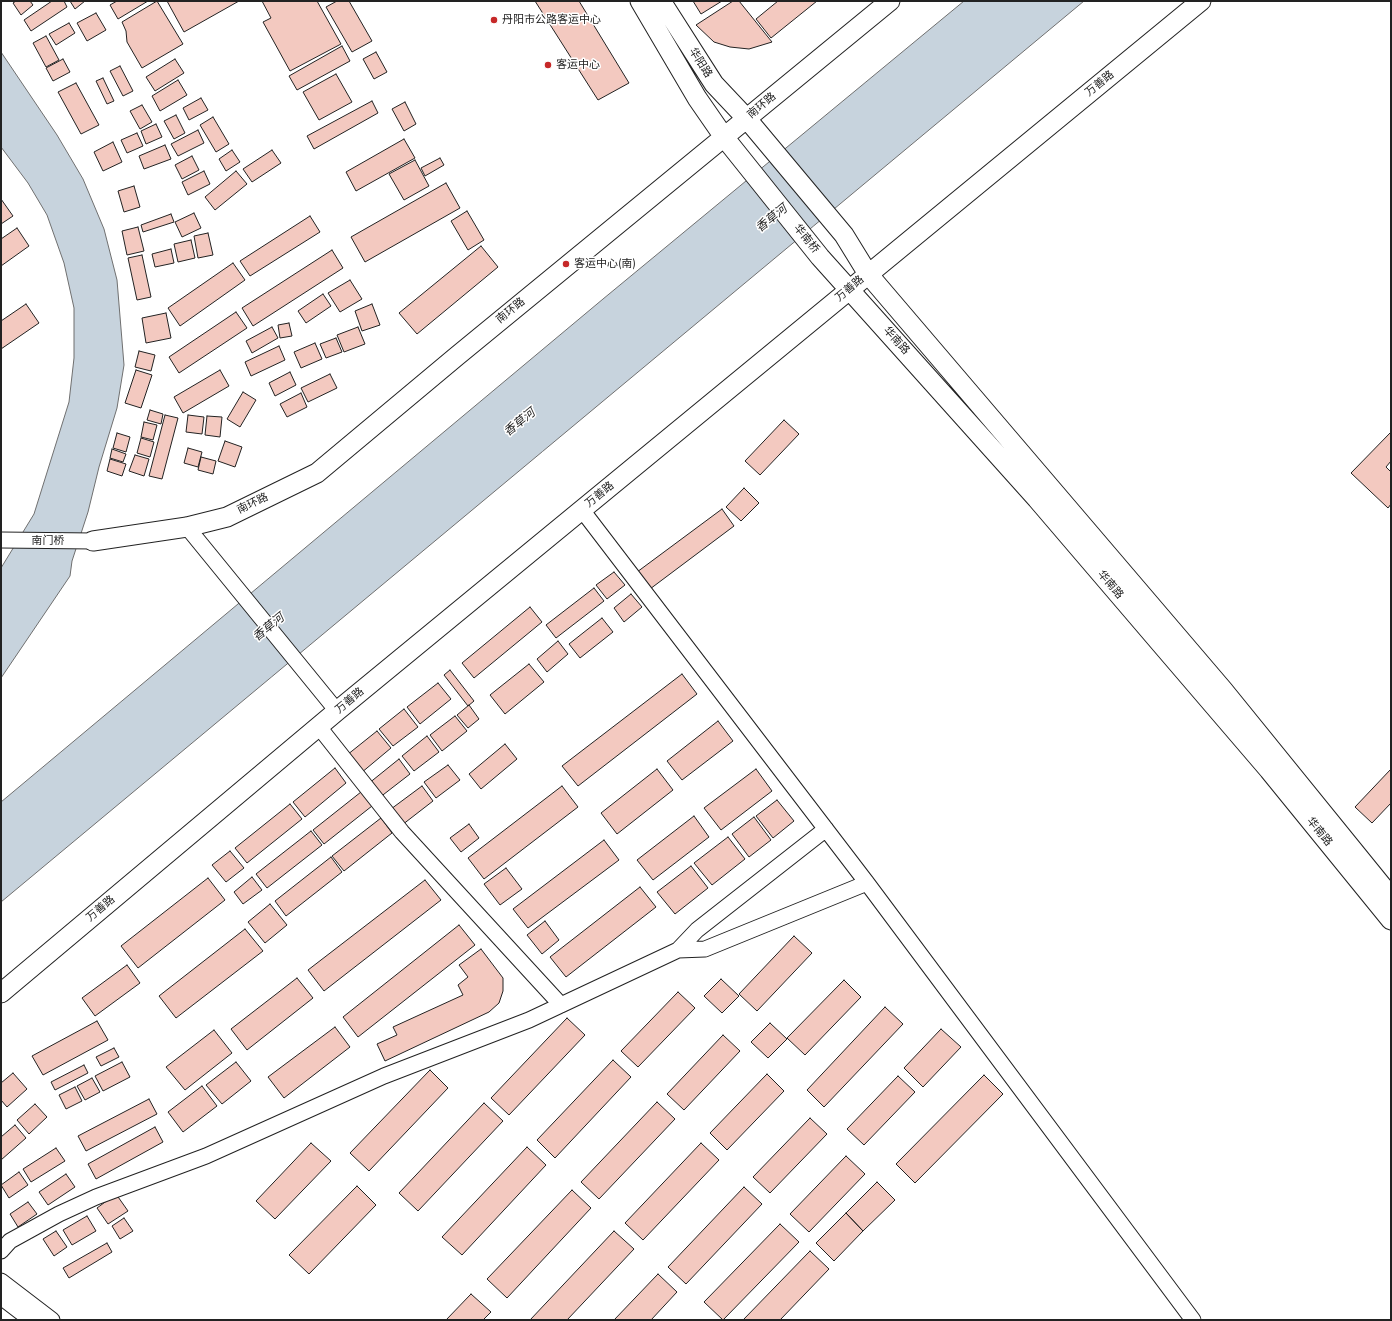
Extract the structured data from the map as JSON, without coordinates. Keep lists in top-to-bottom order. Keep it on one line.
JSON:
{"streets":{"main road":["华阳路","万善路","南环路","华南桥","华南路"],"street":["南门桥"]},"crossings":[["华阳路","南环路"],["华阳路","华南路"],["万善路","华南路"],["南环路","华南桥"],["南环路","华南路"],["南环路","南门桥"],["华南桥","华南路"]],"water":["香草河"],"places":["丹阳市公路客运中心","客运中心","客运中心(南)"]}
